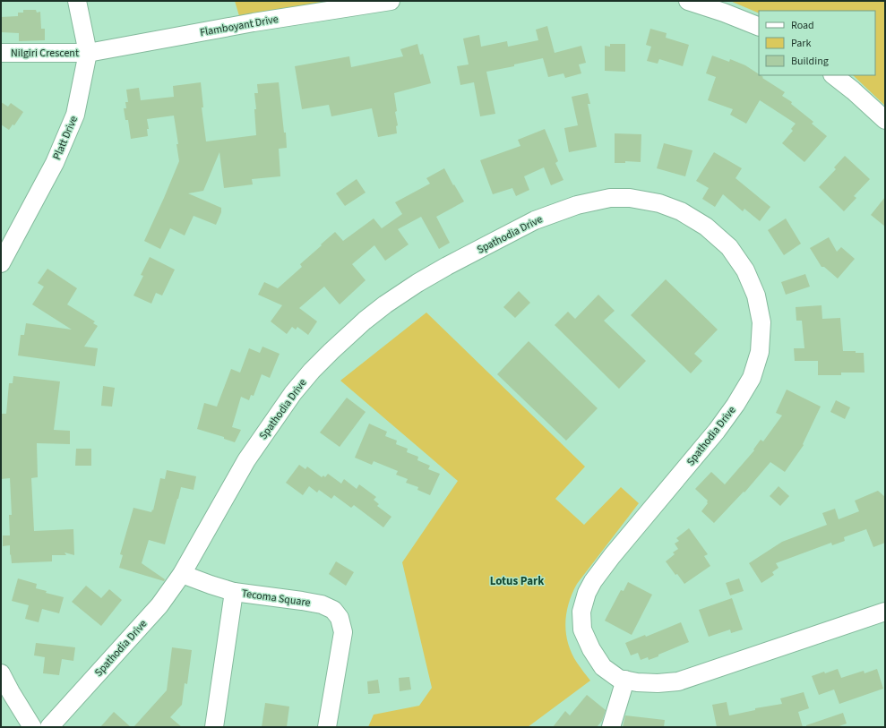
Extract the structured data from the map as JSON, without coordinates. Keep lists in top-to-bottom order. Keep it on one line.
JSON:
{"streets":{"street":["Flamboyant Drive","Nilgiri Crescent","Platt Drive","Spathodia Drive","Tecoma Square"]},"crossings":[["Flamboyant Drive","Nilgiri Crescent"],["Flamboyant Drive","Platt Drive"],["Nilgiri Crescent","Platt Drive"]],"districts":["Lotus Park"],"legend":["Road","Park","Building"]}
